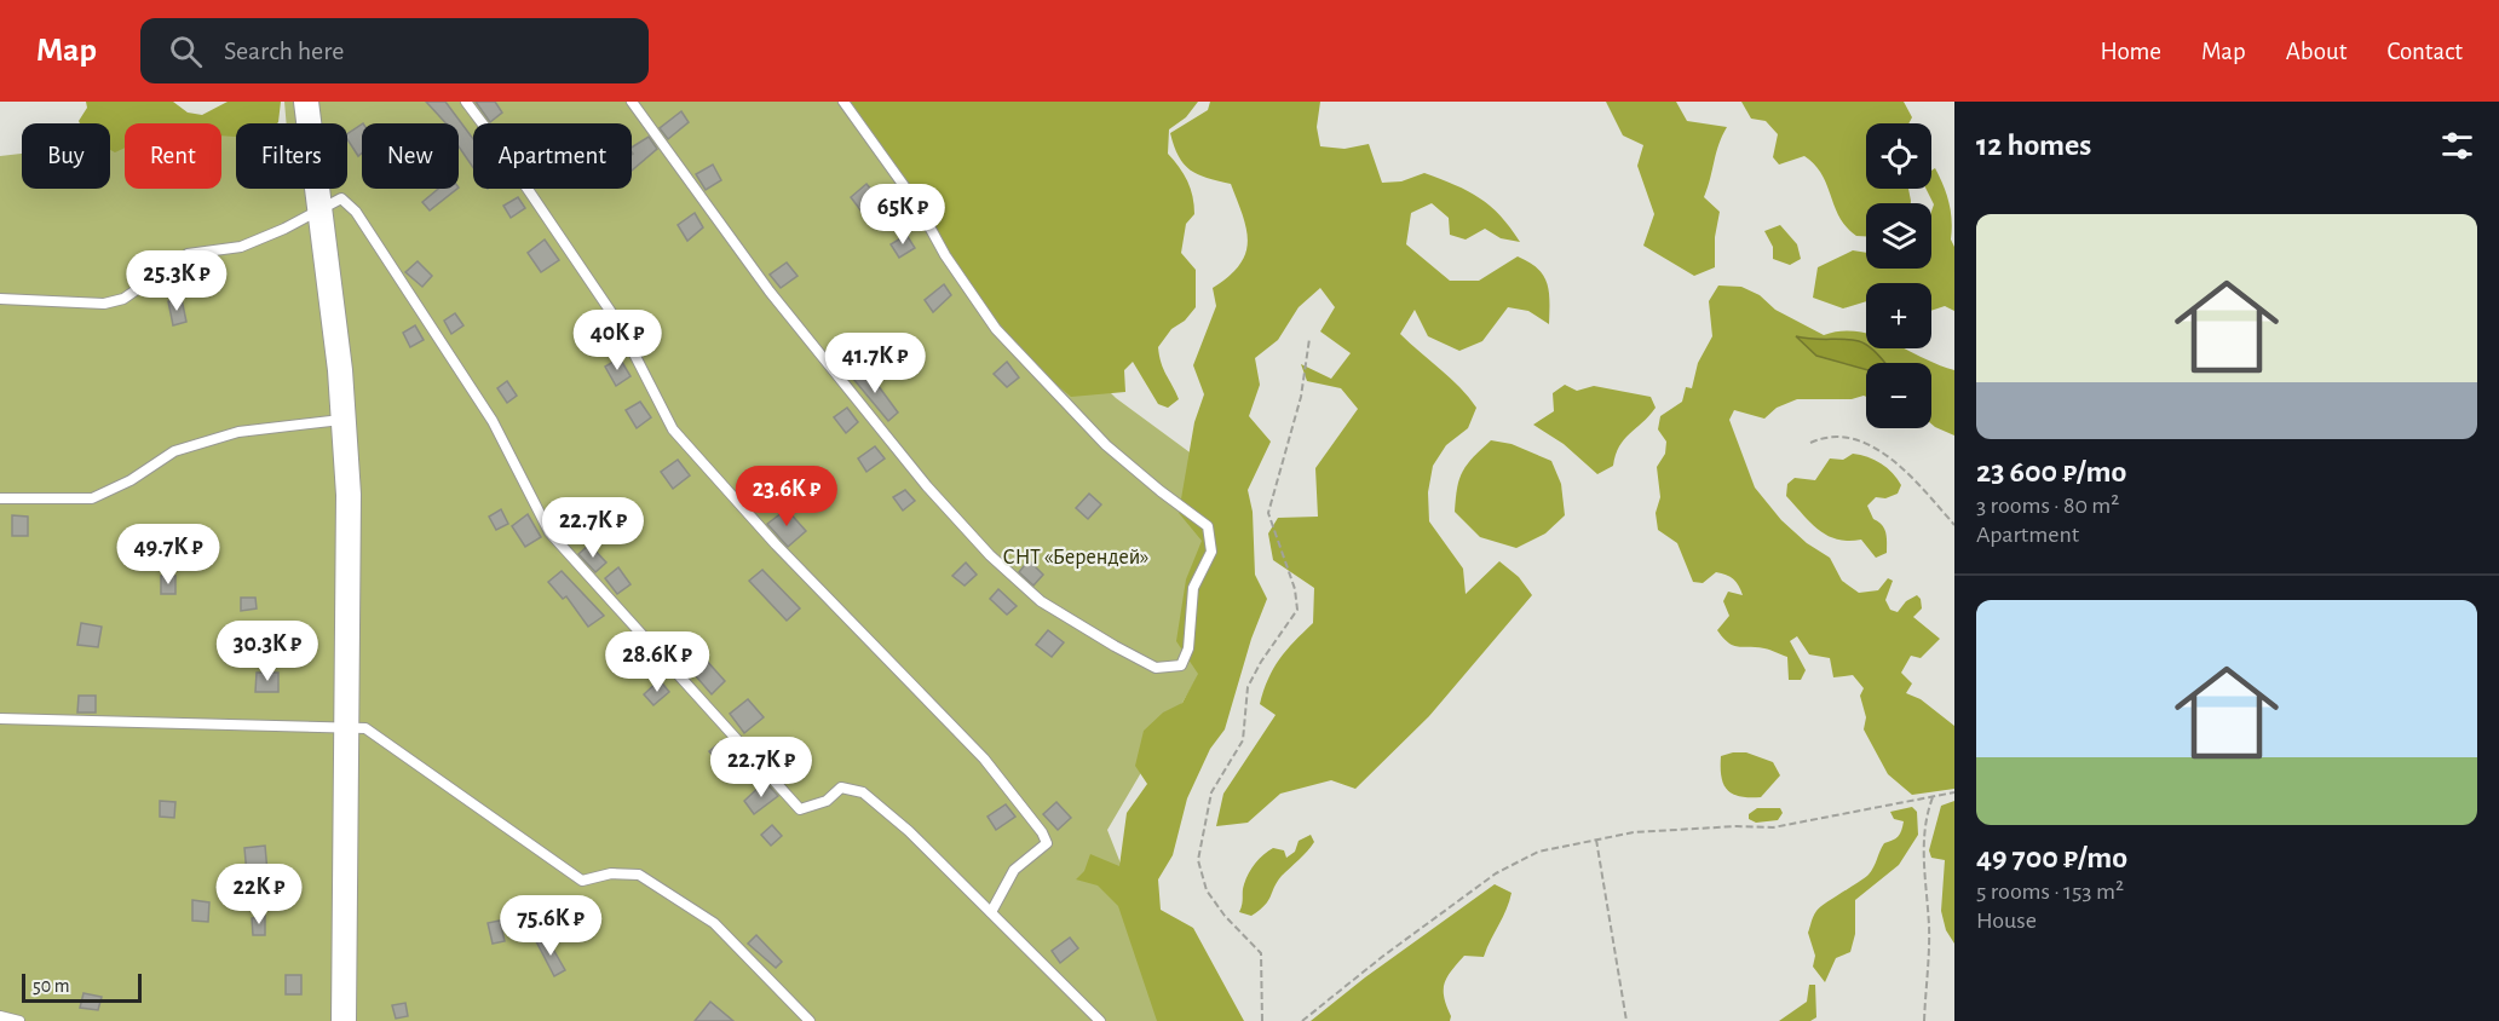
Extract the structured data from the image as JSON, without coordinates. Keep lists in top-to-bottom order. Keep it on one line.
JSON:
{"parks":["СНТ «Берендей»"],"scale_bar":"50 m","page":{"header":"Map","search":"Search here","nav":["Home","Map","About","Contact"],"heading":"12 homes","map_buttons":["+","−"],"chip":["Buy","Rent","Filters","New","Apartment"],"price":["65K ₽","25.3K ₽","40K ₽","41.7K ₽","23.6K ₽","22.7K ₽","49.7K ₽","30.3K ₽","28.6K ₽","22.7K ₽","22K ₽","75.6K ₽"],"list":[{"name":"23 600 ₽/mo","note":"3 rooms · 80 m² · Apartment"},{"name":"49 700 ₽/mo","note":"5 rooms · 153 m² · House"}],"scale":"50 m"}}
